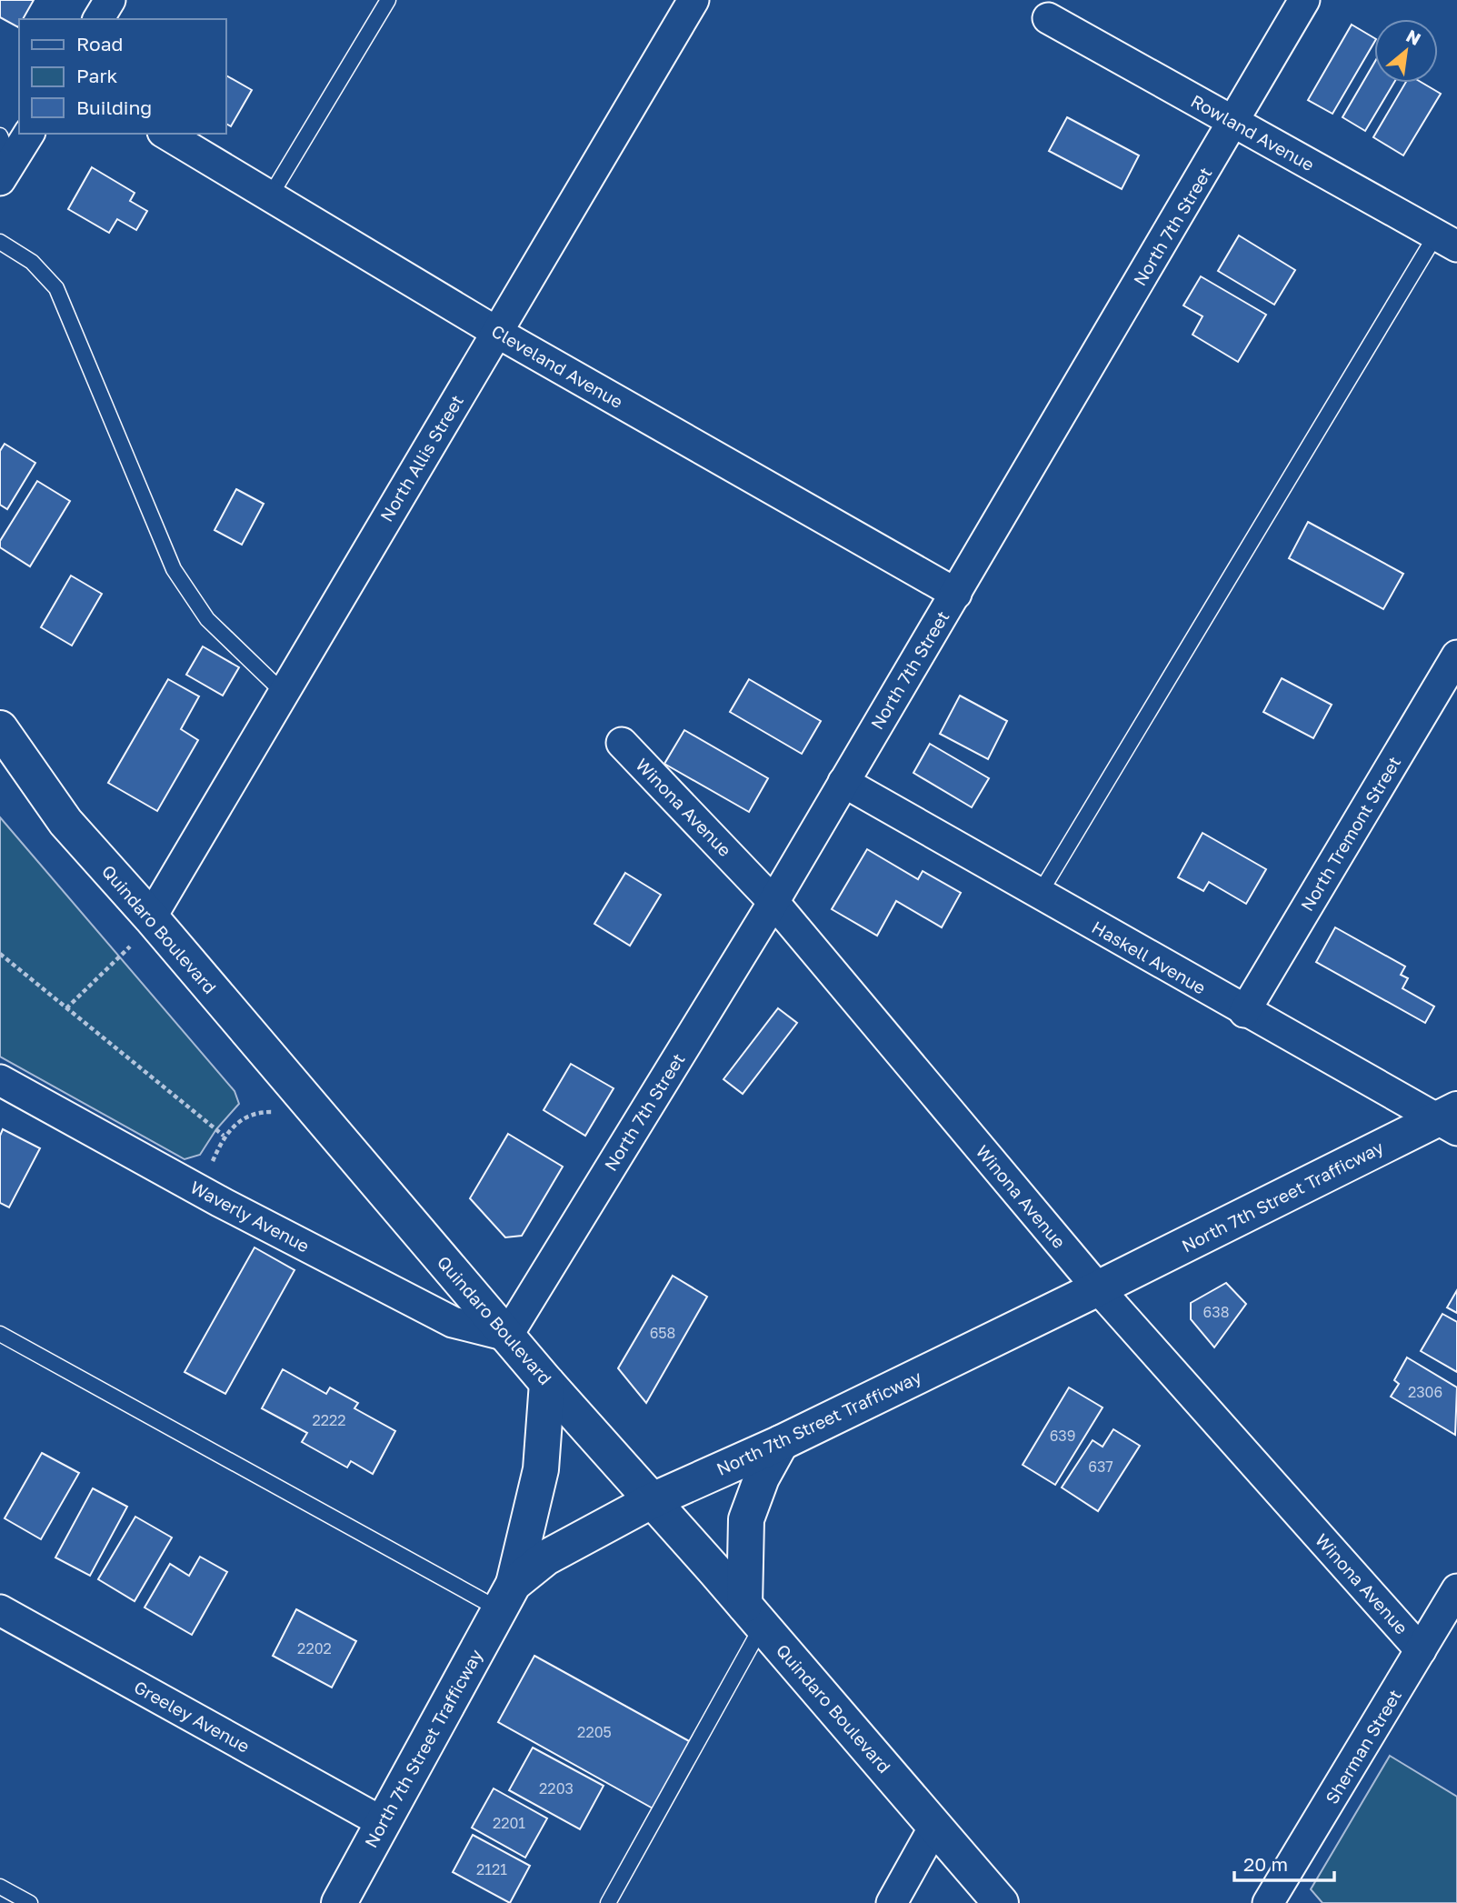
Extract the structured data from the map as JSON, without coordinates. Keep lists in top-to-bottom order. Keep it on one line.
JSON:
{"streets":{"main road":["Quindaro Boulevard","North 7th Street Trafficway"],"street":["Rowland Avenue","North 7th Street","Cleveland Avenue","North Allis Street","Winona Avenue","North Tremont Street","Haskell Avenue","Waverly Avenue","Greeley Avenue","Sherman Street"]},"crossings":[["Rowland Avenue","North 7th Street"],["North 7th Street","Cleveland Avenue"],["North 7th Street","Winona Avenue"],["North 7th Street","Quindaro Boulevard"],["North 7th Street","Haskell Avenue"],["North 7th Street","Waverly Avenue"],["Cleveland Avenue","North Allis Street"],["North Allis Street","Quindaro Boulevard"],["Winona Avenue","North 7th Street Trafficway"],["Winona Avenue","Sherman Street"],["North Tremont Street","Haskell Avenue"],["Quindaro Boulevard","North 7th Street Trafficway"],["Quindaro Boulevard","Waverly Avenue"],["Haskell Avenue","North 7th Street Trafficway"],["North 7th Street Trafficway","Greeley Avenue"]],"house_numbers":["638","658","2306","2222","639","637","2202","2205","2203","2201","2121"],"legend":["Road","Park","Building"],"scale_bar":"20 m","north":"top right"}
